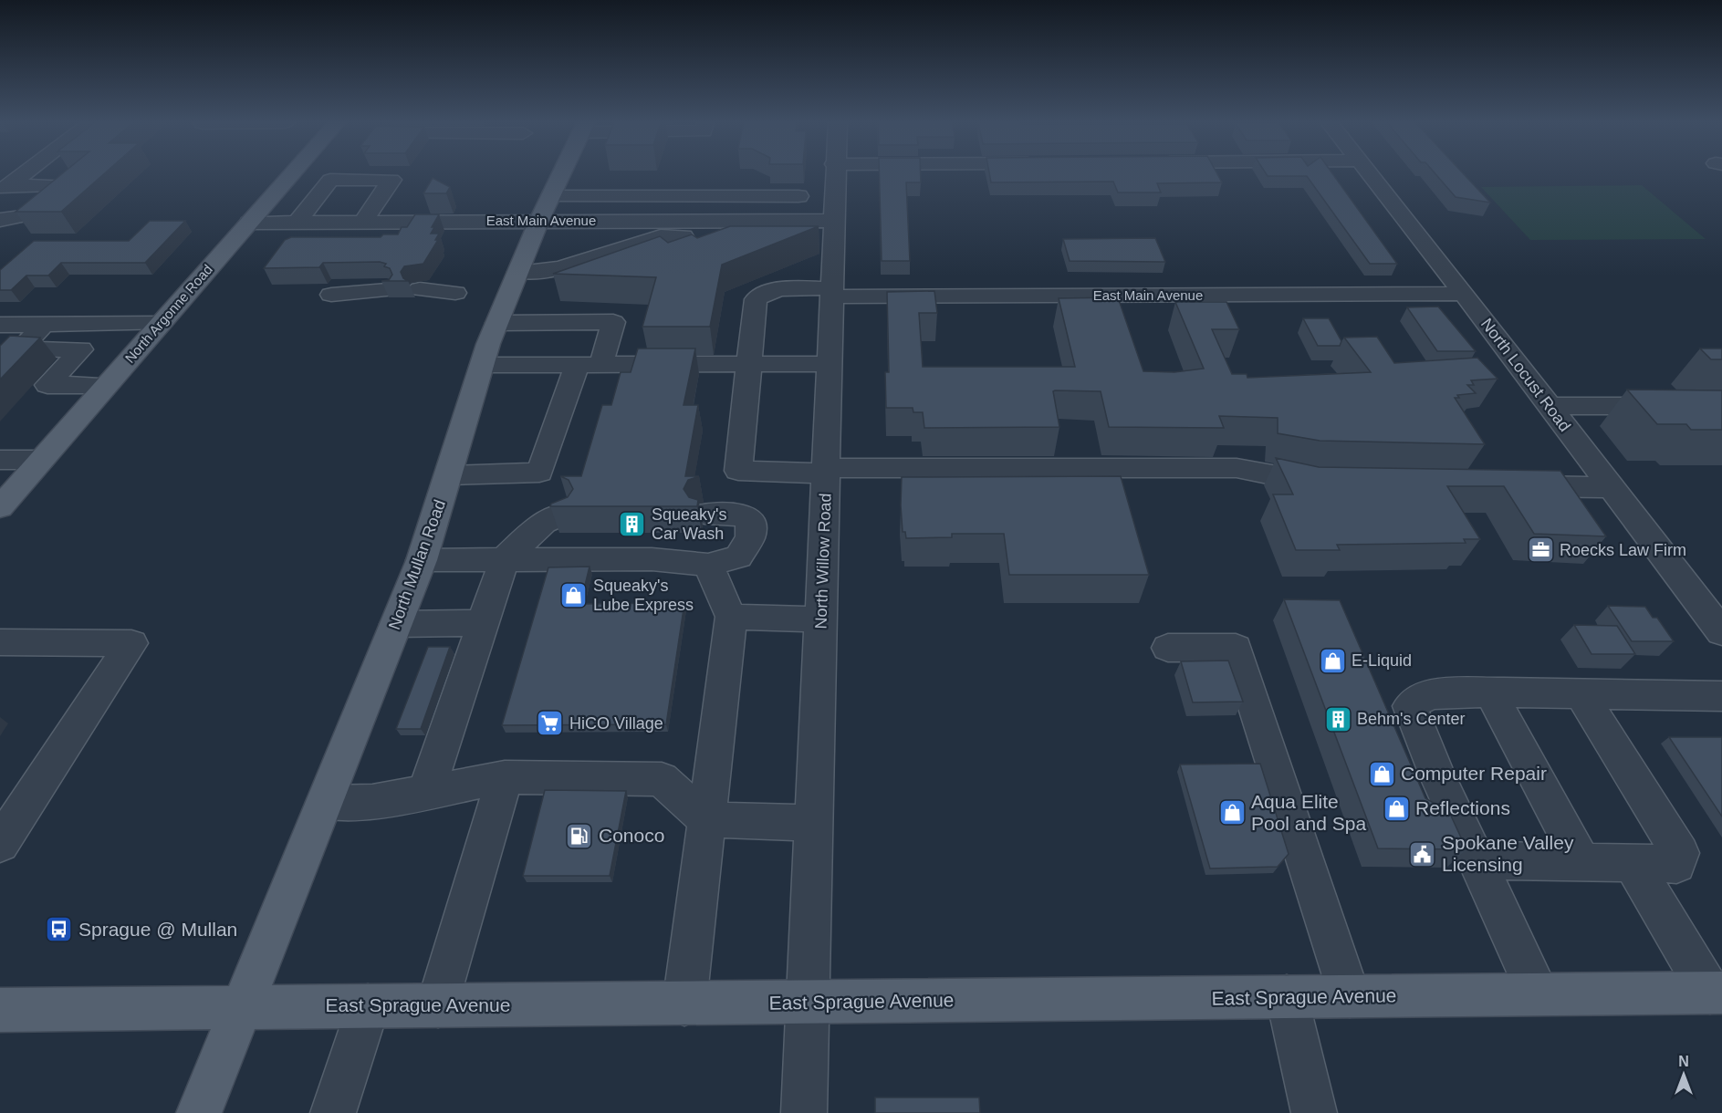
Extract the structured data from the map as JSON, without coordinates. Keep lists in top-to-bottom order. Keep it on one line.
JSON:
{"streets":{"main road":["North Argonne Road","North Mullan Road","East Sprague Avenue"],"street":["East Main Avenue","North Locust Road","North Willow Road"]},"crossings":[["East Main Avenue","North Argonne Road"],["East Main Avenue","North Locust Road"],["East Main Avenue","North Willow Road"],["East Main Avenue","North Mullan Road"],["North Willow Road","East Sprague Avenue"],["North Mullan Road","East Sprague Avenue"]],"places":{"building":["Squeaky's Car Wash","Behm's Center"],"office":["Roecks Law Firm"],"shop":["Squeaky's Lube Express","E-Liquid","Computer Repair","Reflections","Aqua Elite Pool and Spa"],"supermarket":["HiCO Village"],"fuel station":["Conoco"],"public building":["Spokane Valley Licensing"],"bus stop":["Sprague @ Mullan"]},"north":"top"}
